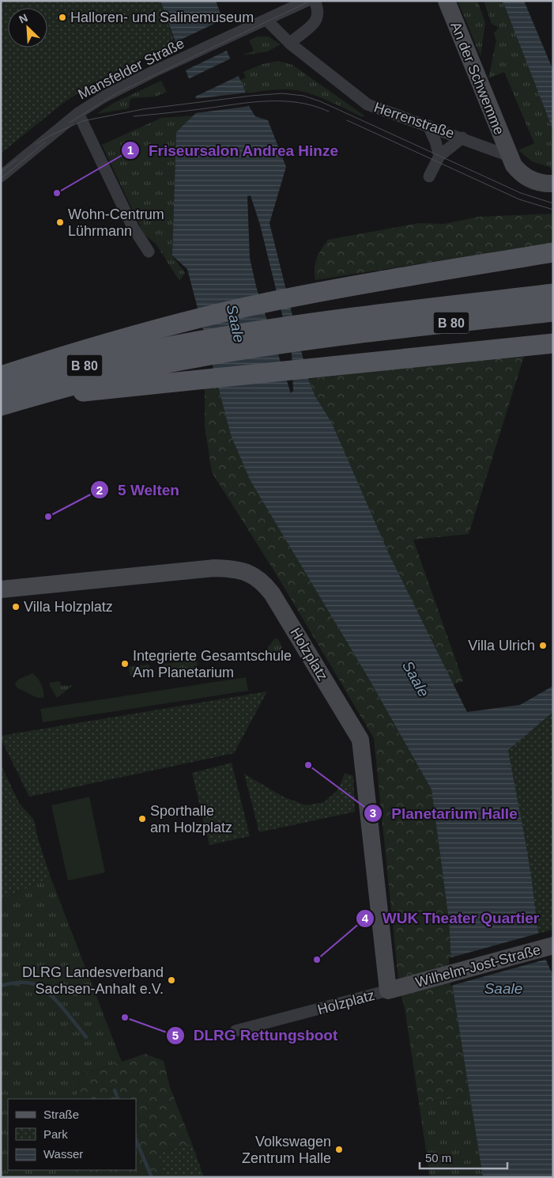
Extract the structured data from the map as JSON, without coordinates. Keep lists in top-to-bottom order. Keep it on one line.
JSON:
{"streets":{"main road":["B 80"],"street":["Mansfelder Straße","An der Schwemme","Herrenstraße","Holzplatz","Wilhelm-Jost-Straße"]},"crossings":[["Mansfelder Straße","Herrenstraße"],["An der Schwemme","Herrenstraße"],["Holzplatz","Wilhelm-Jost-Straße"]],"water":["Saale"],"places":["Halloren- und Salinemuseum","Friseursalon Andrea Hinze","Wohn-Centrum Lührmann","5 Welten","Villa Holzplatz","Villa Ulrich","Integrierte Gesamtschule Am Planetarium","Planetarium Halle","Sporthalle am Holzplatz","WUK Theater Quartier","DLRG Landesverband Sachsen-Anhalt e.V.","DLRG Rettungsboot","Volkswagen Zentrum Halle"],"legend":["Straße","Park","Wasser"],"scale_bar":"50 m","north":"top left"}
